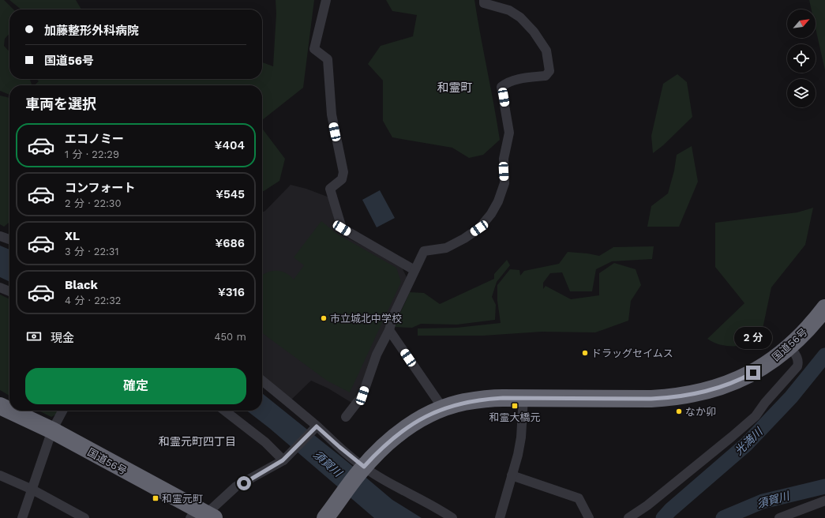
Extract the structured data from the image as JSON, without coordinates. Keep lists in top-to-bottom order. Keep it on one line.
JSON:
{"streets":{"highway":["国道56号"]},"districts":["和霊町","和霊元町四丁目"],"water":["光満川","須賀川"],"places":{"other":["市立城北中学校","ドラッグセイムス","なか卯"],"transit":["和霊大橋元","和霊元町"]},"north":"top right","page":{"banner":["加藤整形外科病院","国道56号"],"heading":"車両を選択","list":[{"name":"エコノミー","note":"1 分 · 22:29","value":"¥404"},{"name":"コンフォート","note":"2 分 · 22:30","value":"¥545"},{"name":"XL","note":"3 分 · 22:31","value":"¥686"},{"name":"Black","note":"4 分 · 22:32","value":"¥316"}],"pay":["現金","450 m"],"bubble":"2 分","buttons":"確定"}}
